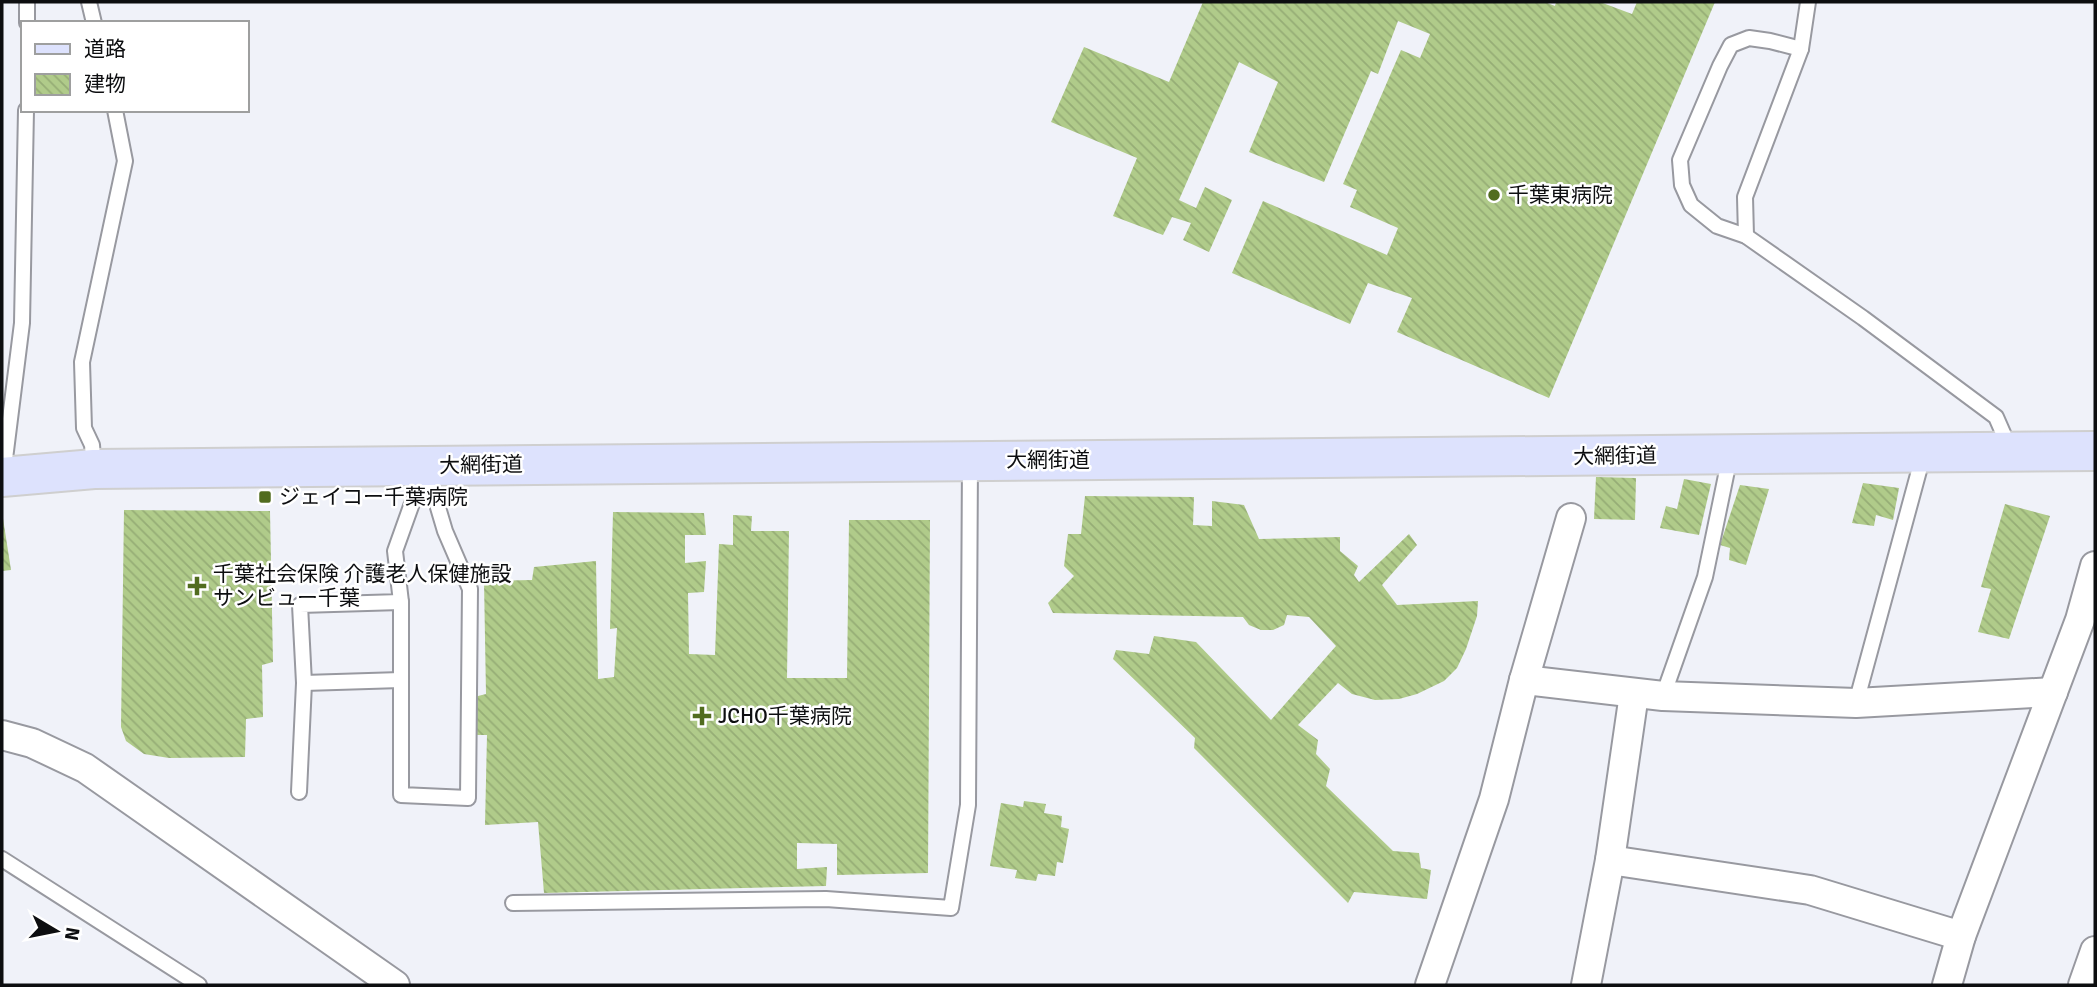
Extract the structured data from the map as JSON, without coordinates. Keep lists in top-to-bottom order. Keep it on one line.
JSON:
{"streets":{"main road":["大網街道"]},"places":{"other":["千葉東病院"],"transit":["ジェイコー千葉病院"],"health":["千葉社会保険 介護老人保健施設 サンビュー千葉","JCHO千葉病院"]},"legend":["道路","建物"],"north":"right"}
